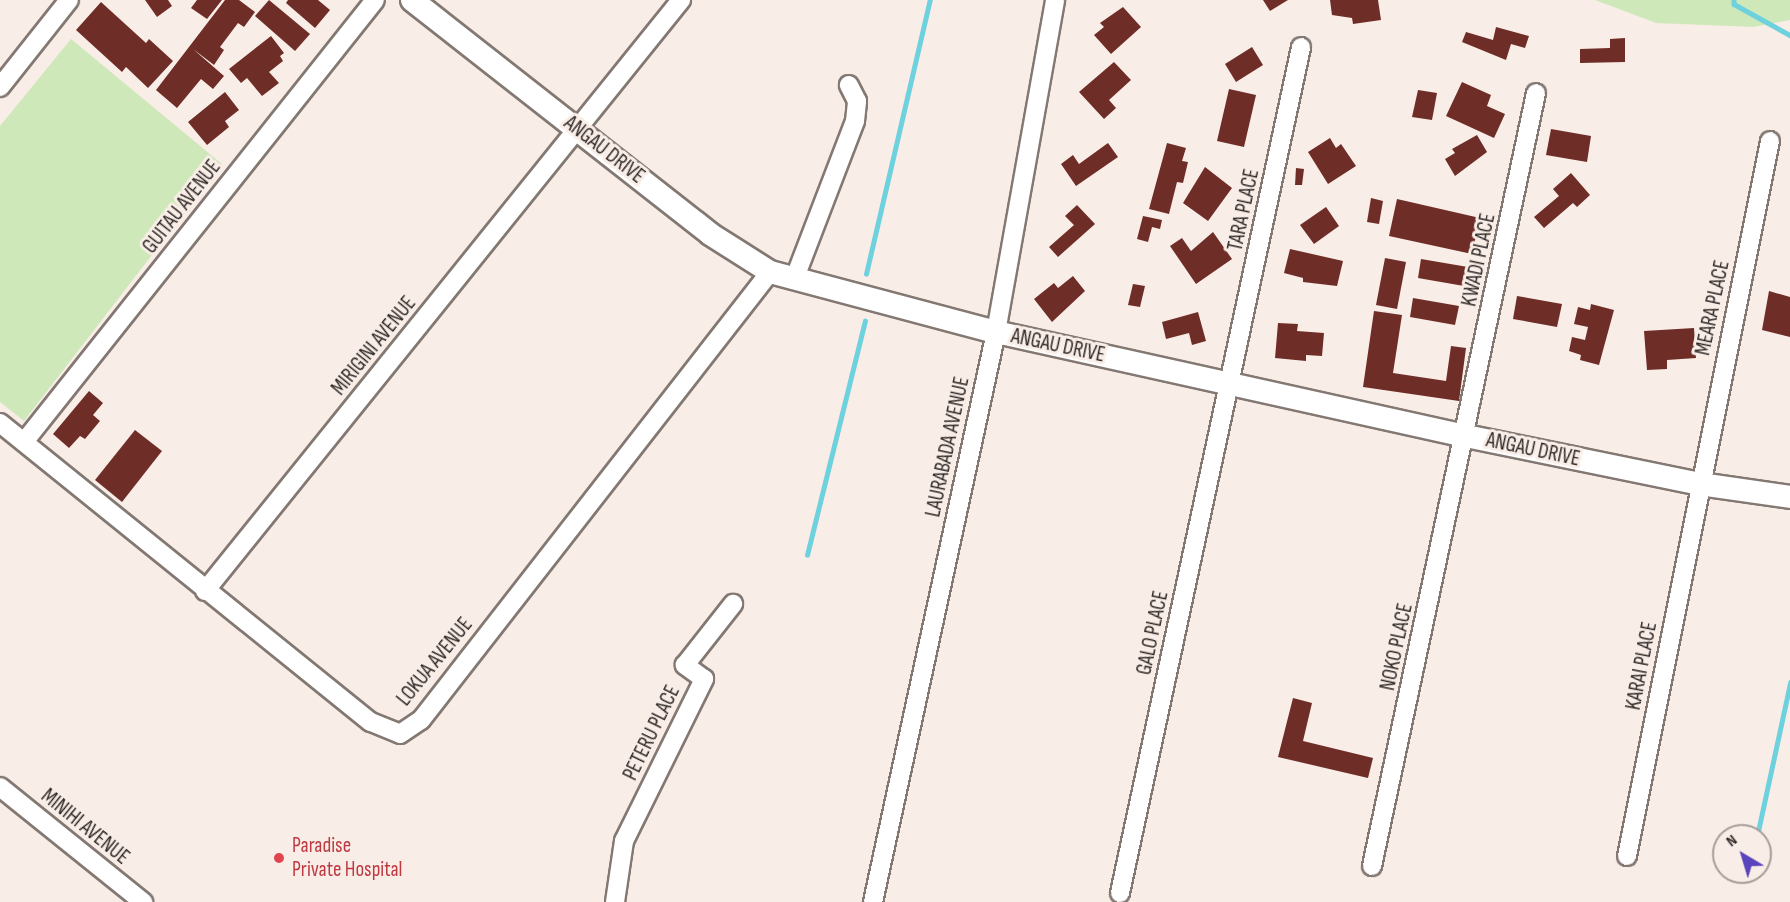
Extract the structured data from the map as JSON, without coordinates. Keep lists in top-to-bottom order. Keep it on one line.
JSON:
{"streets":{"street":["ANGAU DRIVE","GUITAU AVENUE","TARA PLACE","KWADI PLACE","MEARA PLACE","MIRIGINI AVENUE","LAURABADA AVENUE","GALO PLACE","NOKO PLACE","LOKUA AVENUE","KARAI PLACE","PETERU PLACE","MINIHI AVENUE"]},"crossings":[["ANGAU DRIVE","TARA PLACE"],["ANGAU DRIVE","KWADI PLACE"],["ANGAU DRIVE","MEARA PLACE"],["ANGAU DRIVE","MIRIGINI AVENUE"],["ANGAU DRIVE","LAURABADA AVENUE"],["ANGAU DRIVE","GALO PLACE"],["ANGAU DRIVE","NOKO PLACE"],["ANGAU DRIVE","LOKUA AVENUE"],["ANGAU DRIVE","KARAI PLACE"],["GUITAU AVENUE","LOKUA AVENUE"],["TARA PLACE","GALO PLACE"],["KWADI PLACE","NOKO PLACE"],["MEARA PLACE","KARAI PLACE"],["MIRIGINI AVENUE","LOKUA AVENUE"]],"places":["Paradise Private Hospital"],"north":"top left"}
